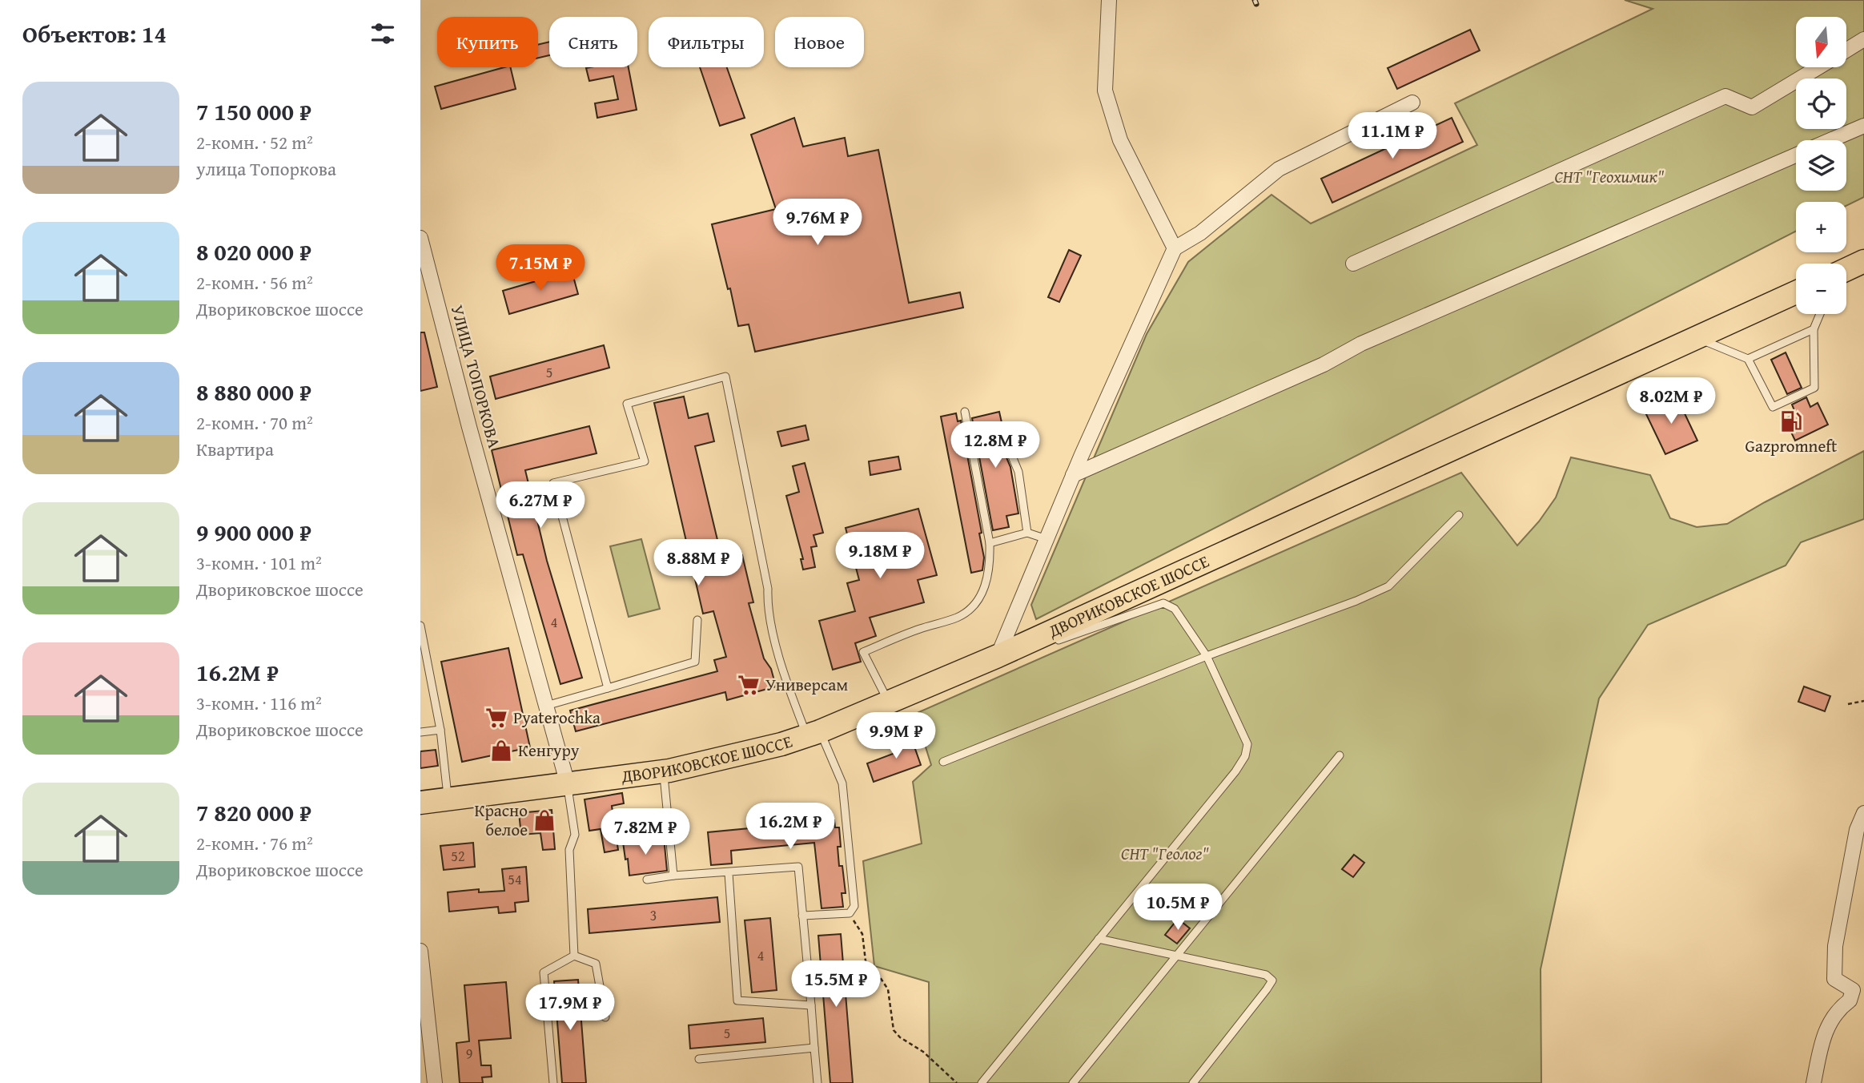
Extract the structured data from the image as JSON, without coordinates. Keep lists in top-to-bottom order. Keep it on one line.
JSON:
{"streets":{"main road":["ДВОРИКОВСКОЕ ШОССЕ"],"street":["УЛИЦА ТОПОРКОВА"]},"crossings":[["УЛИЦА ТОПОРКОВА","ДВОРИКОВСКОЕ ШОССЕ"]],"parks":["СНТ \"Геохимик\"","СНТ \"Геолог\""],"places":{"fuel station":["Gazpromneft"],"supermarket":["Универсам","Pyaterochka"],"shop":["Кенгуру","Красно белое"]},"house_numbers":["5","4","52","54","3","4","5","9"],"north":"bottom","page":{"heading":"Объектов: 14","map_buttons":["+","−"],"chip":["Купить","Снять","Фильтры","Новое"],"list":[{"name":"7 150 000 ₽","note":"2-комн. · 52 m² · улица Топоркова"},{"name":"8 020 000 ₽","note":"2-комн. · 56 m² · Двориковское шоссе"},{"name":"8 880 000 ₽","note":"2-комн. · 70 m² · Квартира"},{"name":"9 900 000 ₽","note":"3-комн. · 101 m² · Двориковское шоссе"},{"name":"16.2M ₽","note":"3-комн. · 116 m² · Двориковское шоссе"},{"name":"7 820 000 ₽","note":"2-комн. · 76 m² · Двориковское шоссе"}],"price":["11.1M ₽","9.76M ₽","7.15M ₽","8.02M ₽","12.8M ₽","6.27M ₽","9.18M ₽","8.88M ₽","9.9M ₽","16.2M ₽","7.82M ₽","10.5M ₽","15.5M ₽","17.9M ₽"]}}
